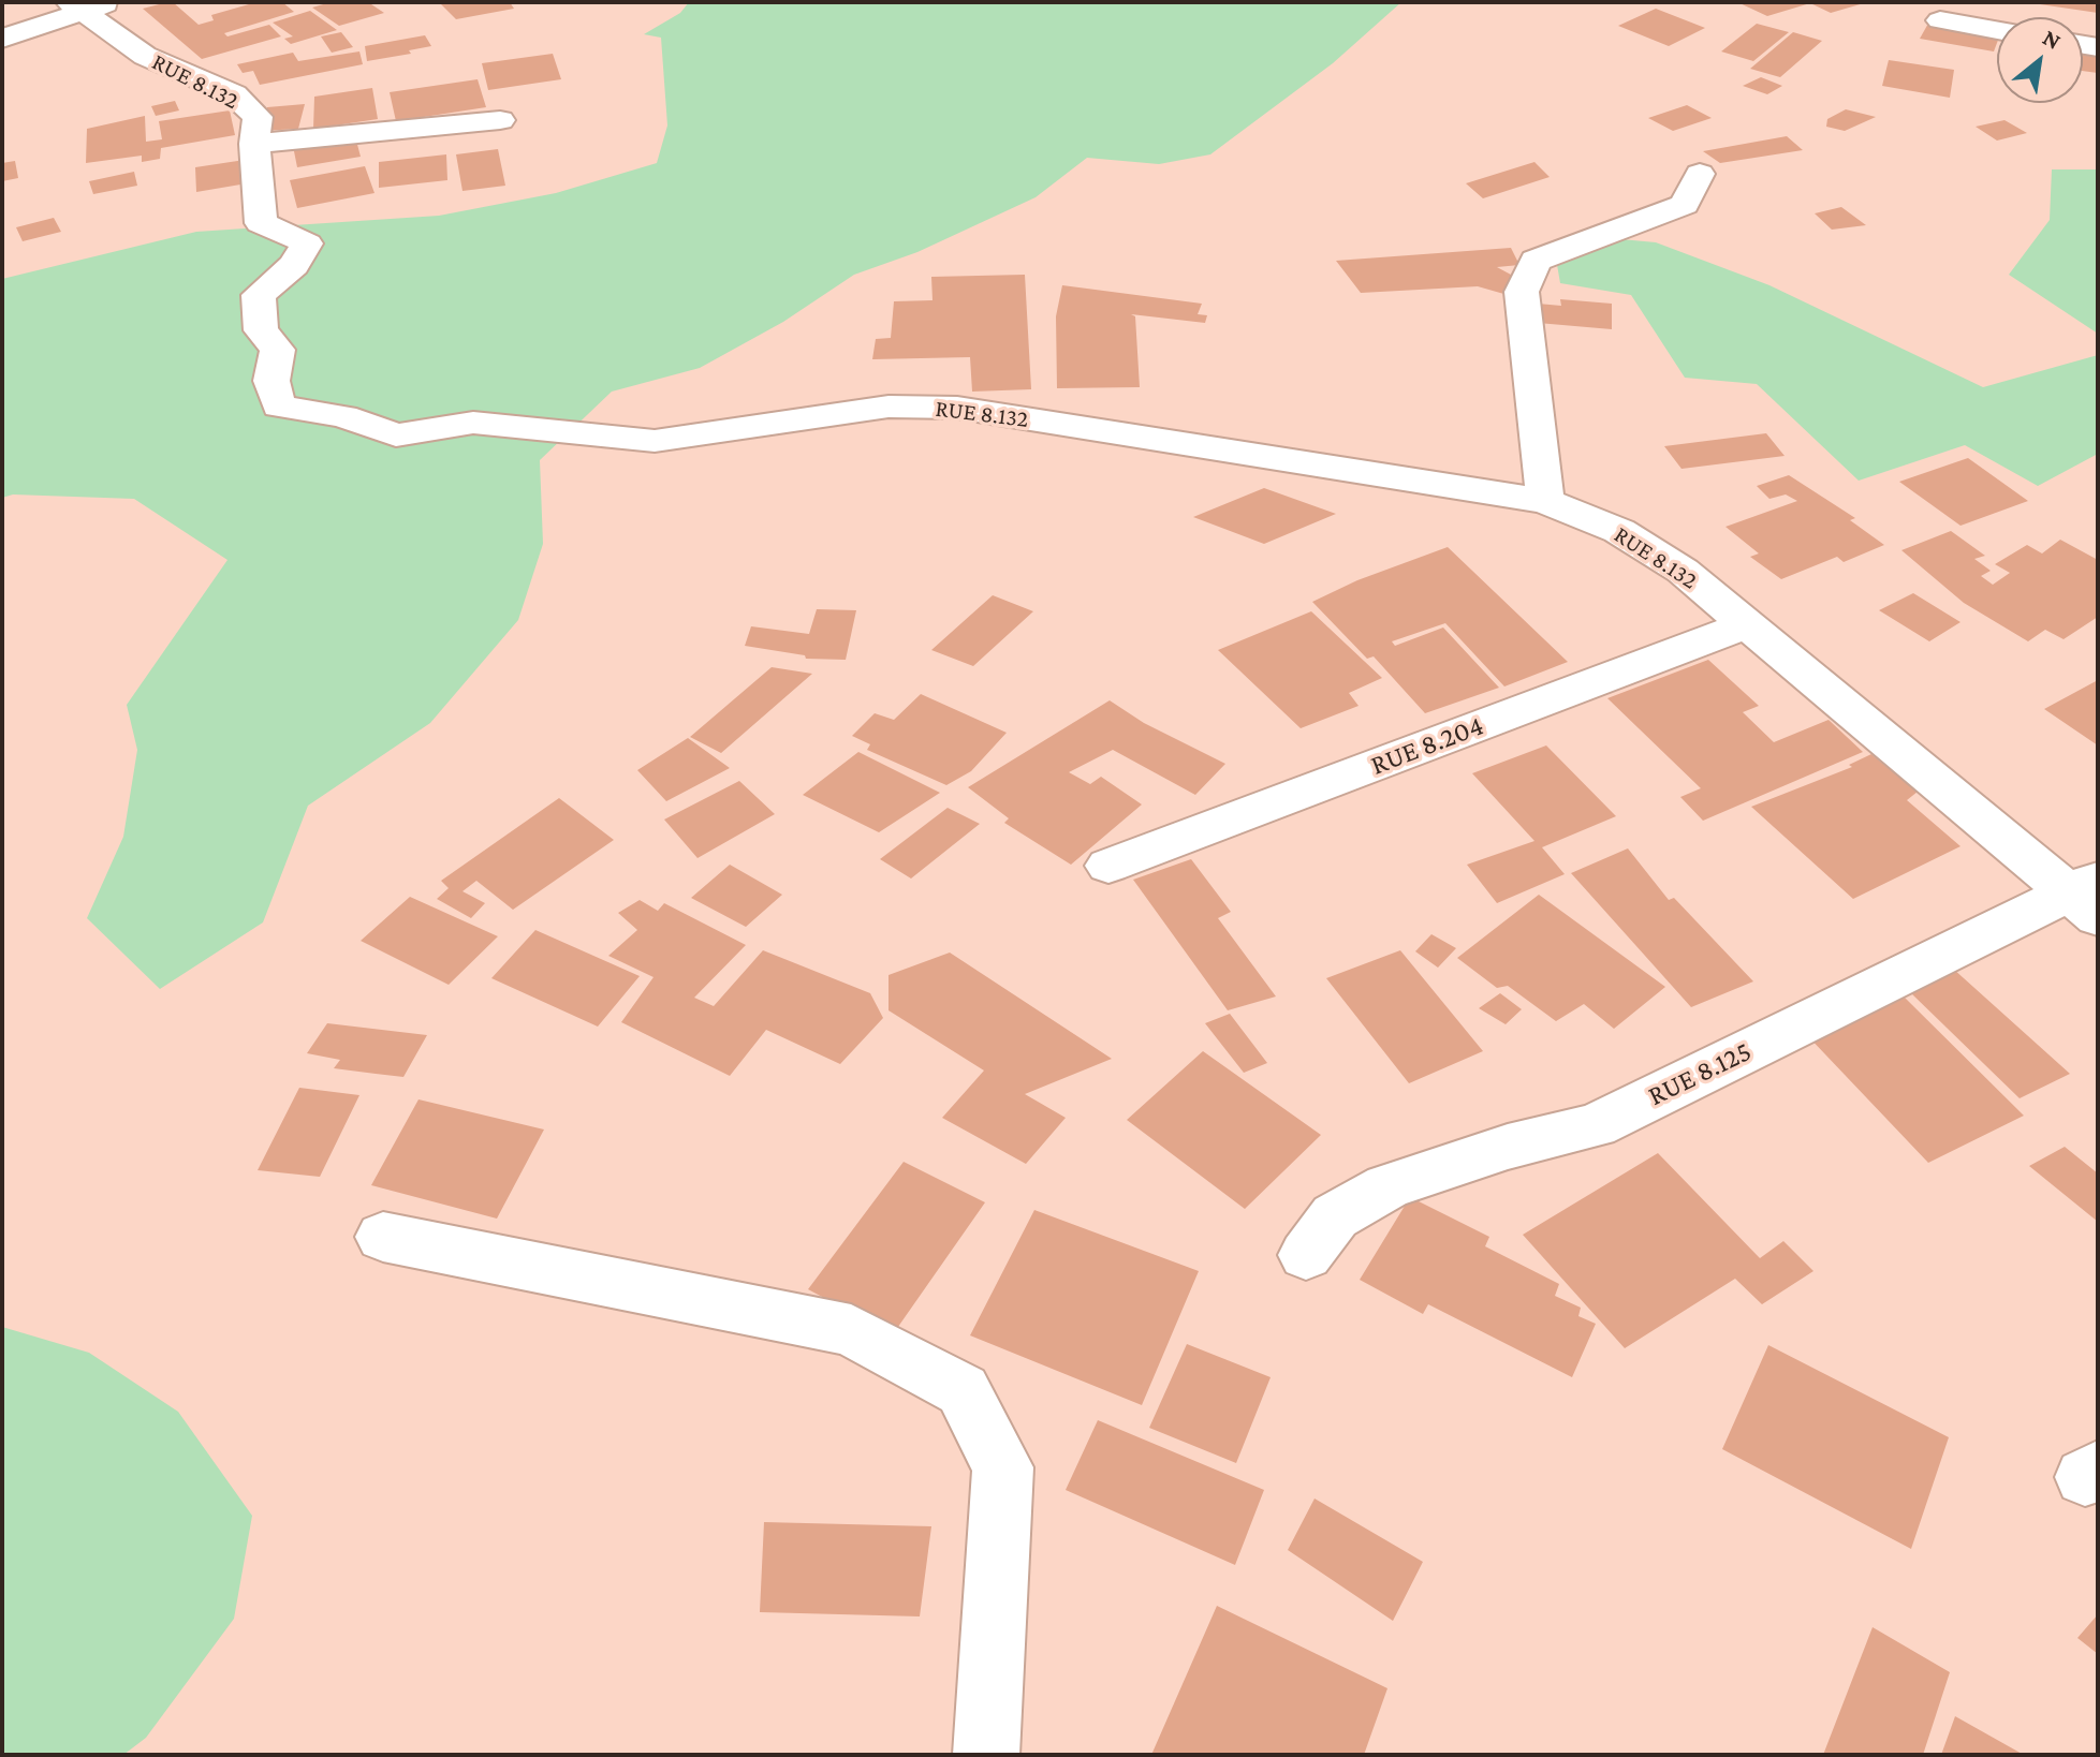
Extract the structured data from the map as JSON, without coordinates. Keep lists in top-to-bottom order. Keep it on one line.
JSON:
{"streets":{"street":["RUE 8.132","RUE 8.204","RUE 8.125"]},"crossings":[["RUE 8.132","RUE 8.204"],["RUE 8.132","RUE 8.125"]],"north":"top right"}
